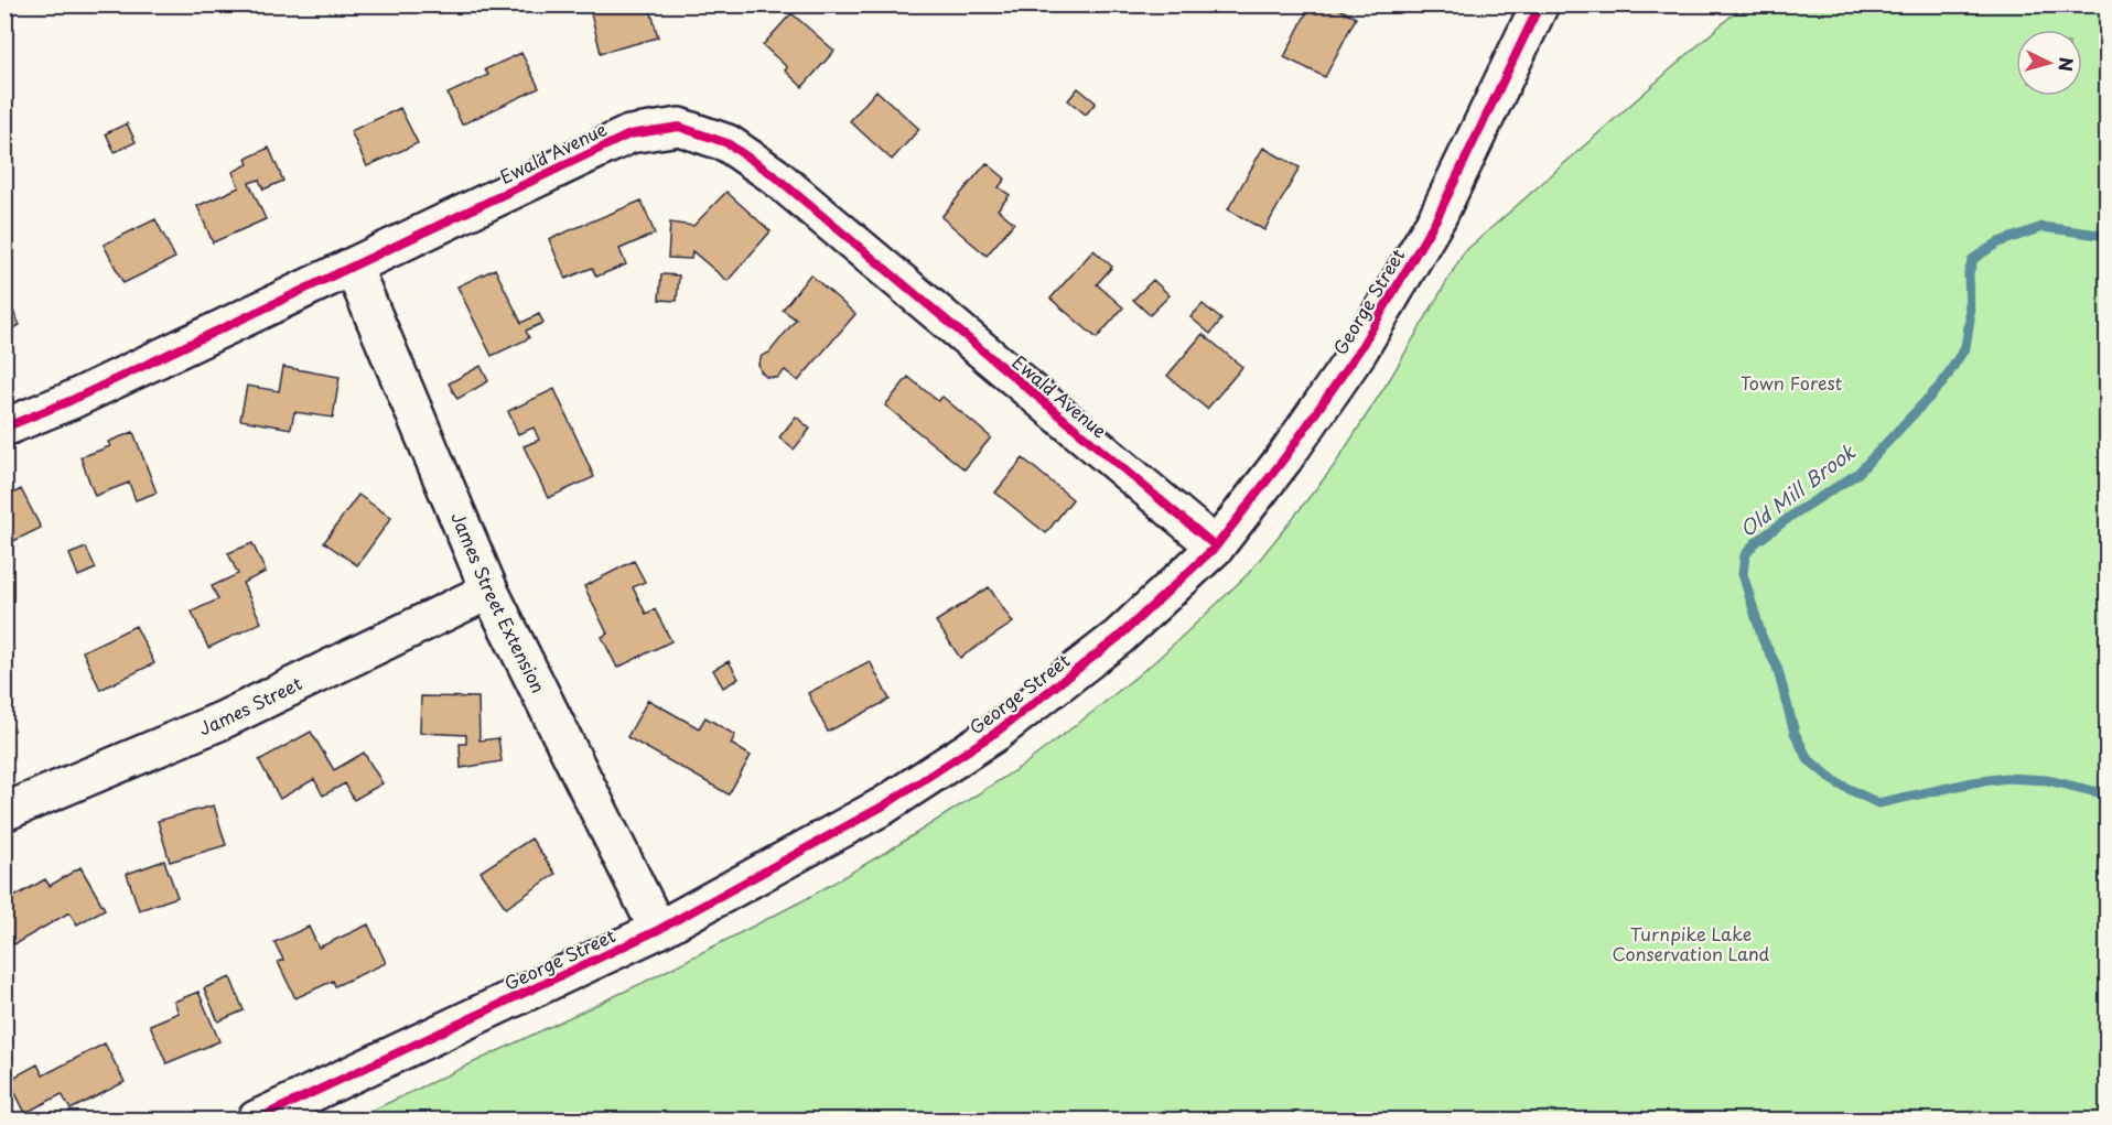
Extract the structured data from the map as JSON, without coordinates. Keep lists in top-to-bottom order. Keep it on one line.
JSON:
{"streets":{"street":["Ewald Avenue","George Street","James Street Extension","James Street"]},"crossings":[["Ewald Avenue","George Street"],["Ewald Avenue","James Street Extension"],["George Street","James Street Extension"],["James Street Extension","James Street"]],"water":["Old Mill Brook"],"parks":["Town Forest","Turnpike Lake Conservation Land"],"north":"right"}
